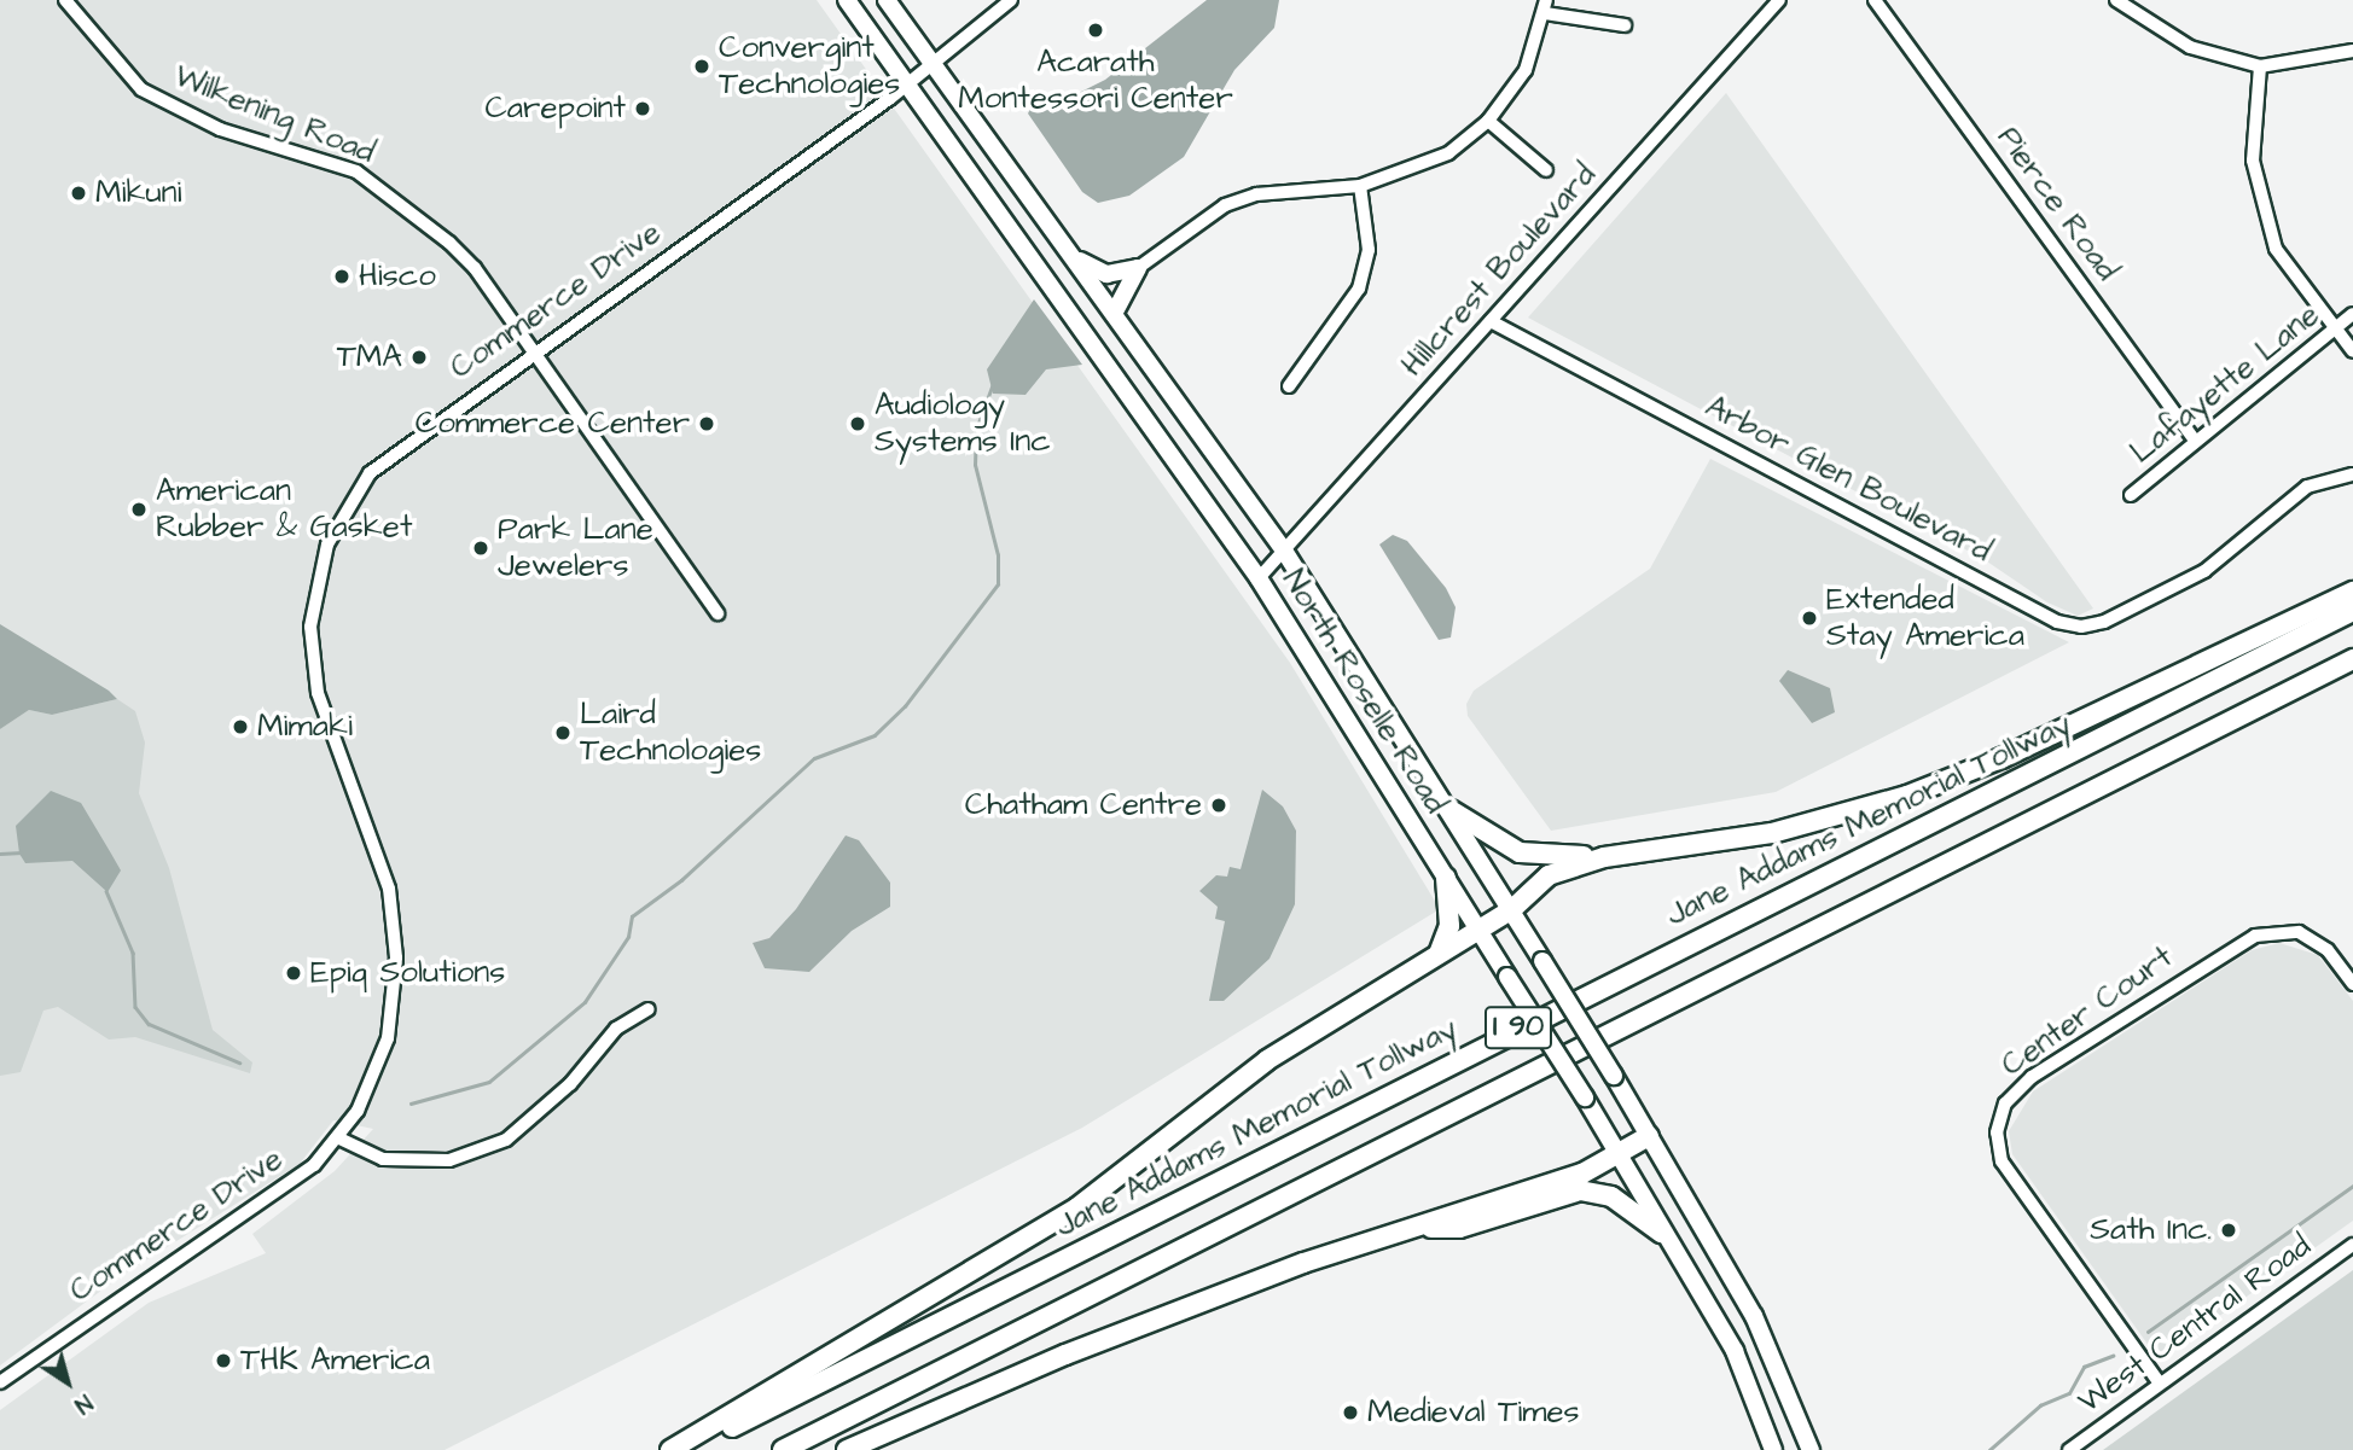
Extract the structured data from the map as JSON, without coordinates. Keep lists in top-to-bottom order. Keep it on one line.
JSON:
{"streets":{"highway":["Jane Addams Memorial Tollway","I 90"],"main road":["North Roselle Road"],"street":["Wilkening Road","Pierce Road","Hillcrest Boulevard","Commerce Drive","Lafayette Lane","Arbor Glen Boulevard","Center Court","West Central Road"]},"crossings":[["Wilkening Road","Commerce Drive"],["Pierce Road","Lafayette Lane"],["Hillcrest Boulevard","Arbor Glen Boulevard"],["Hillcrest Boulevard","North Roselle Road"],["Commerce Drive","North Roselle Road"],["Center Court","West Central Road"]],"places":["Acarath Montessori Center","Convergint Technologies","Carepoint","Mikuni","Hisco","TMA","Commerce Center","Audiology Systems Inc","American Rubber & Gasket","Park Lane Jewelers","Extended Stay America","Mimaki","Laird Technologies","Chatham Centre","Epiq Solutions","Sath Inc.","THK America","Medieval Times"],"north":"bottom right"}
